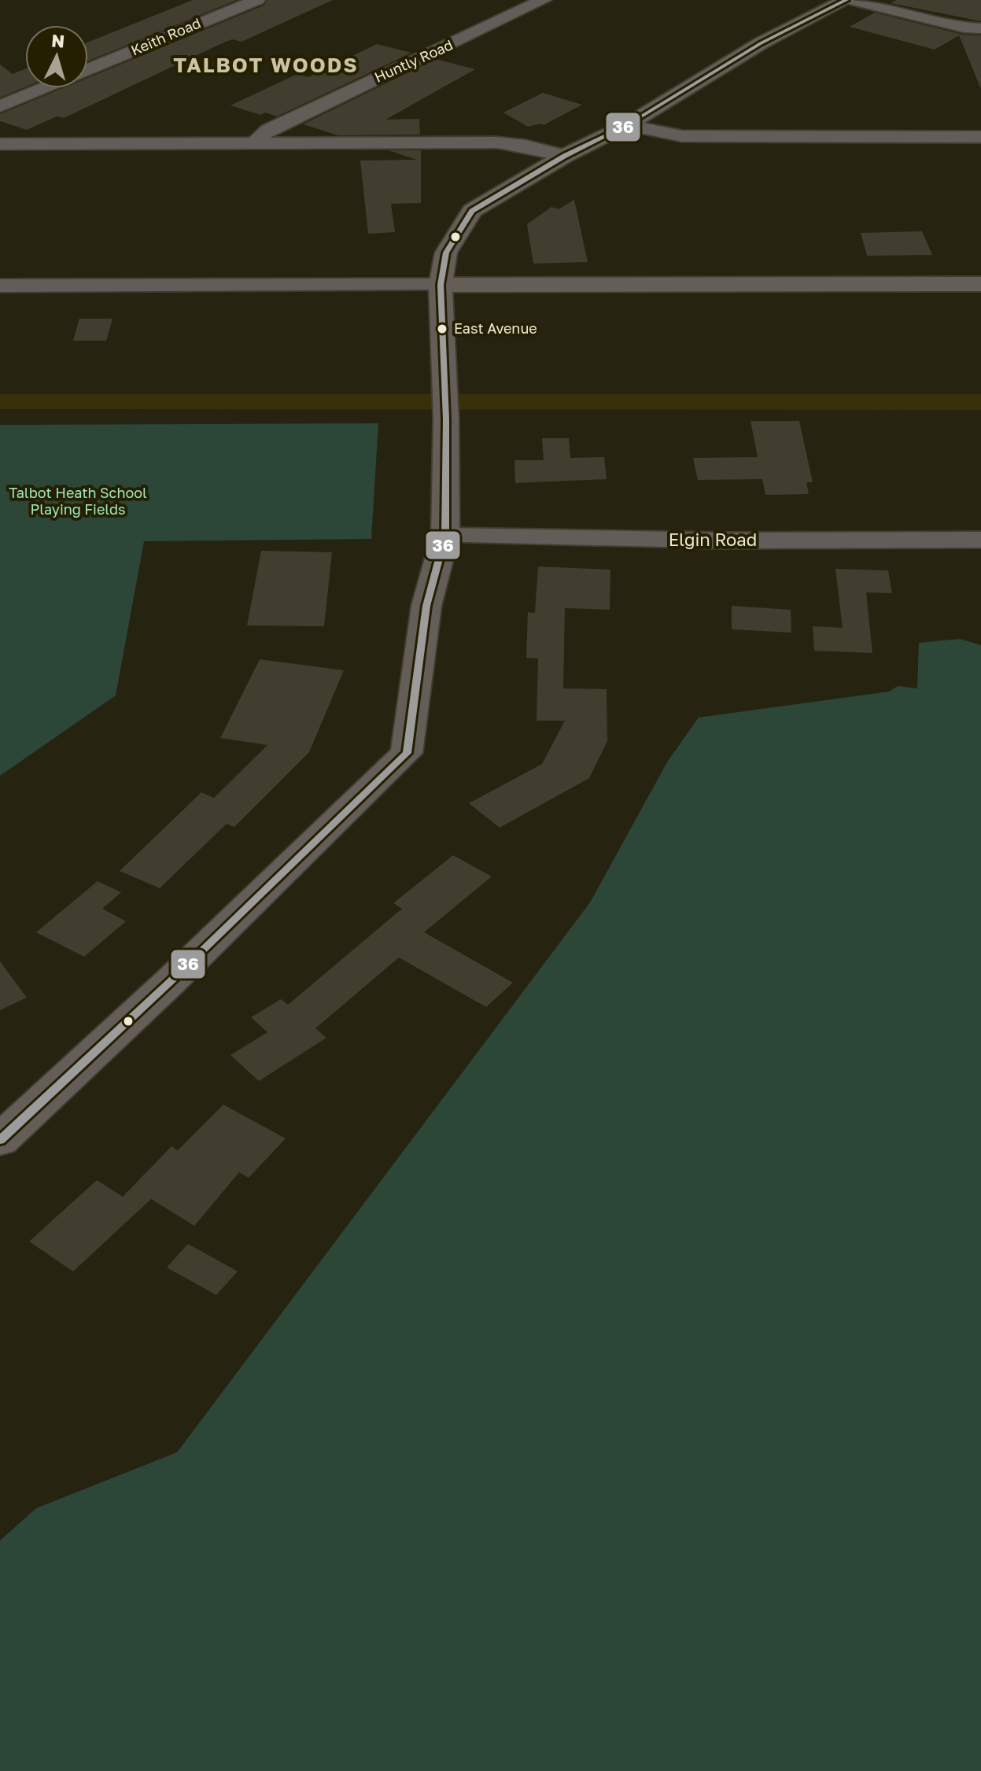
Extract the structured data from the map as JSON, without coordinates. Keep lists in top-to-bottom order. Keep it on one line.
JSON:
{"streets":{"street":["Keith Road","Huntly Road","Elgin Road"]},"districts":["TALBOT WOODS"],"parks":["Talbot Heath School Playing Fields"],"places":["East Avenue"],"lines":["transit line 36"],"north":"top"}
